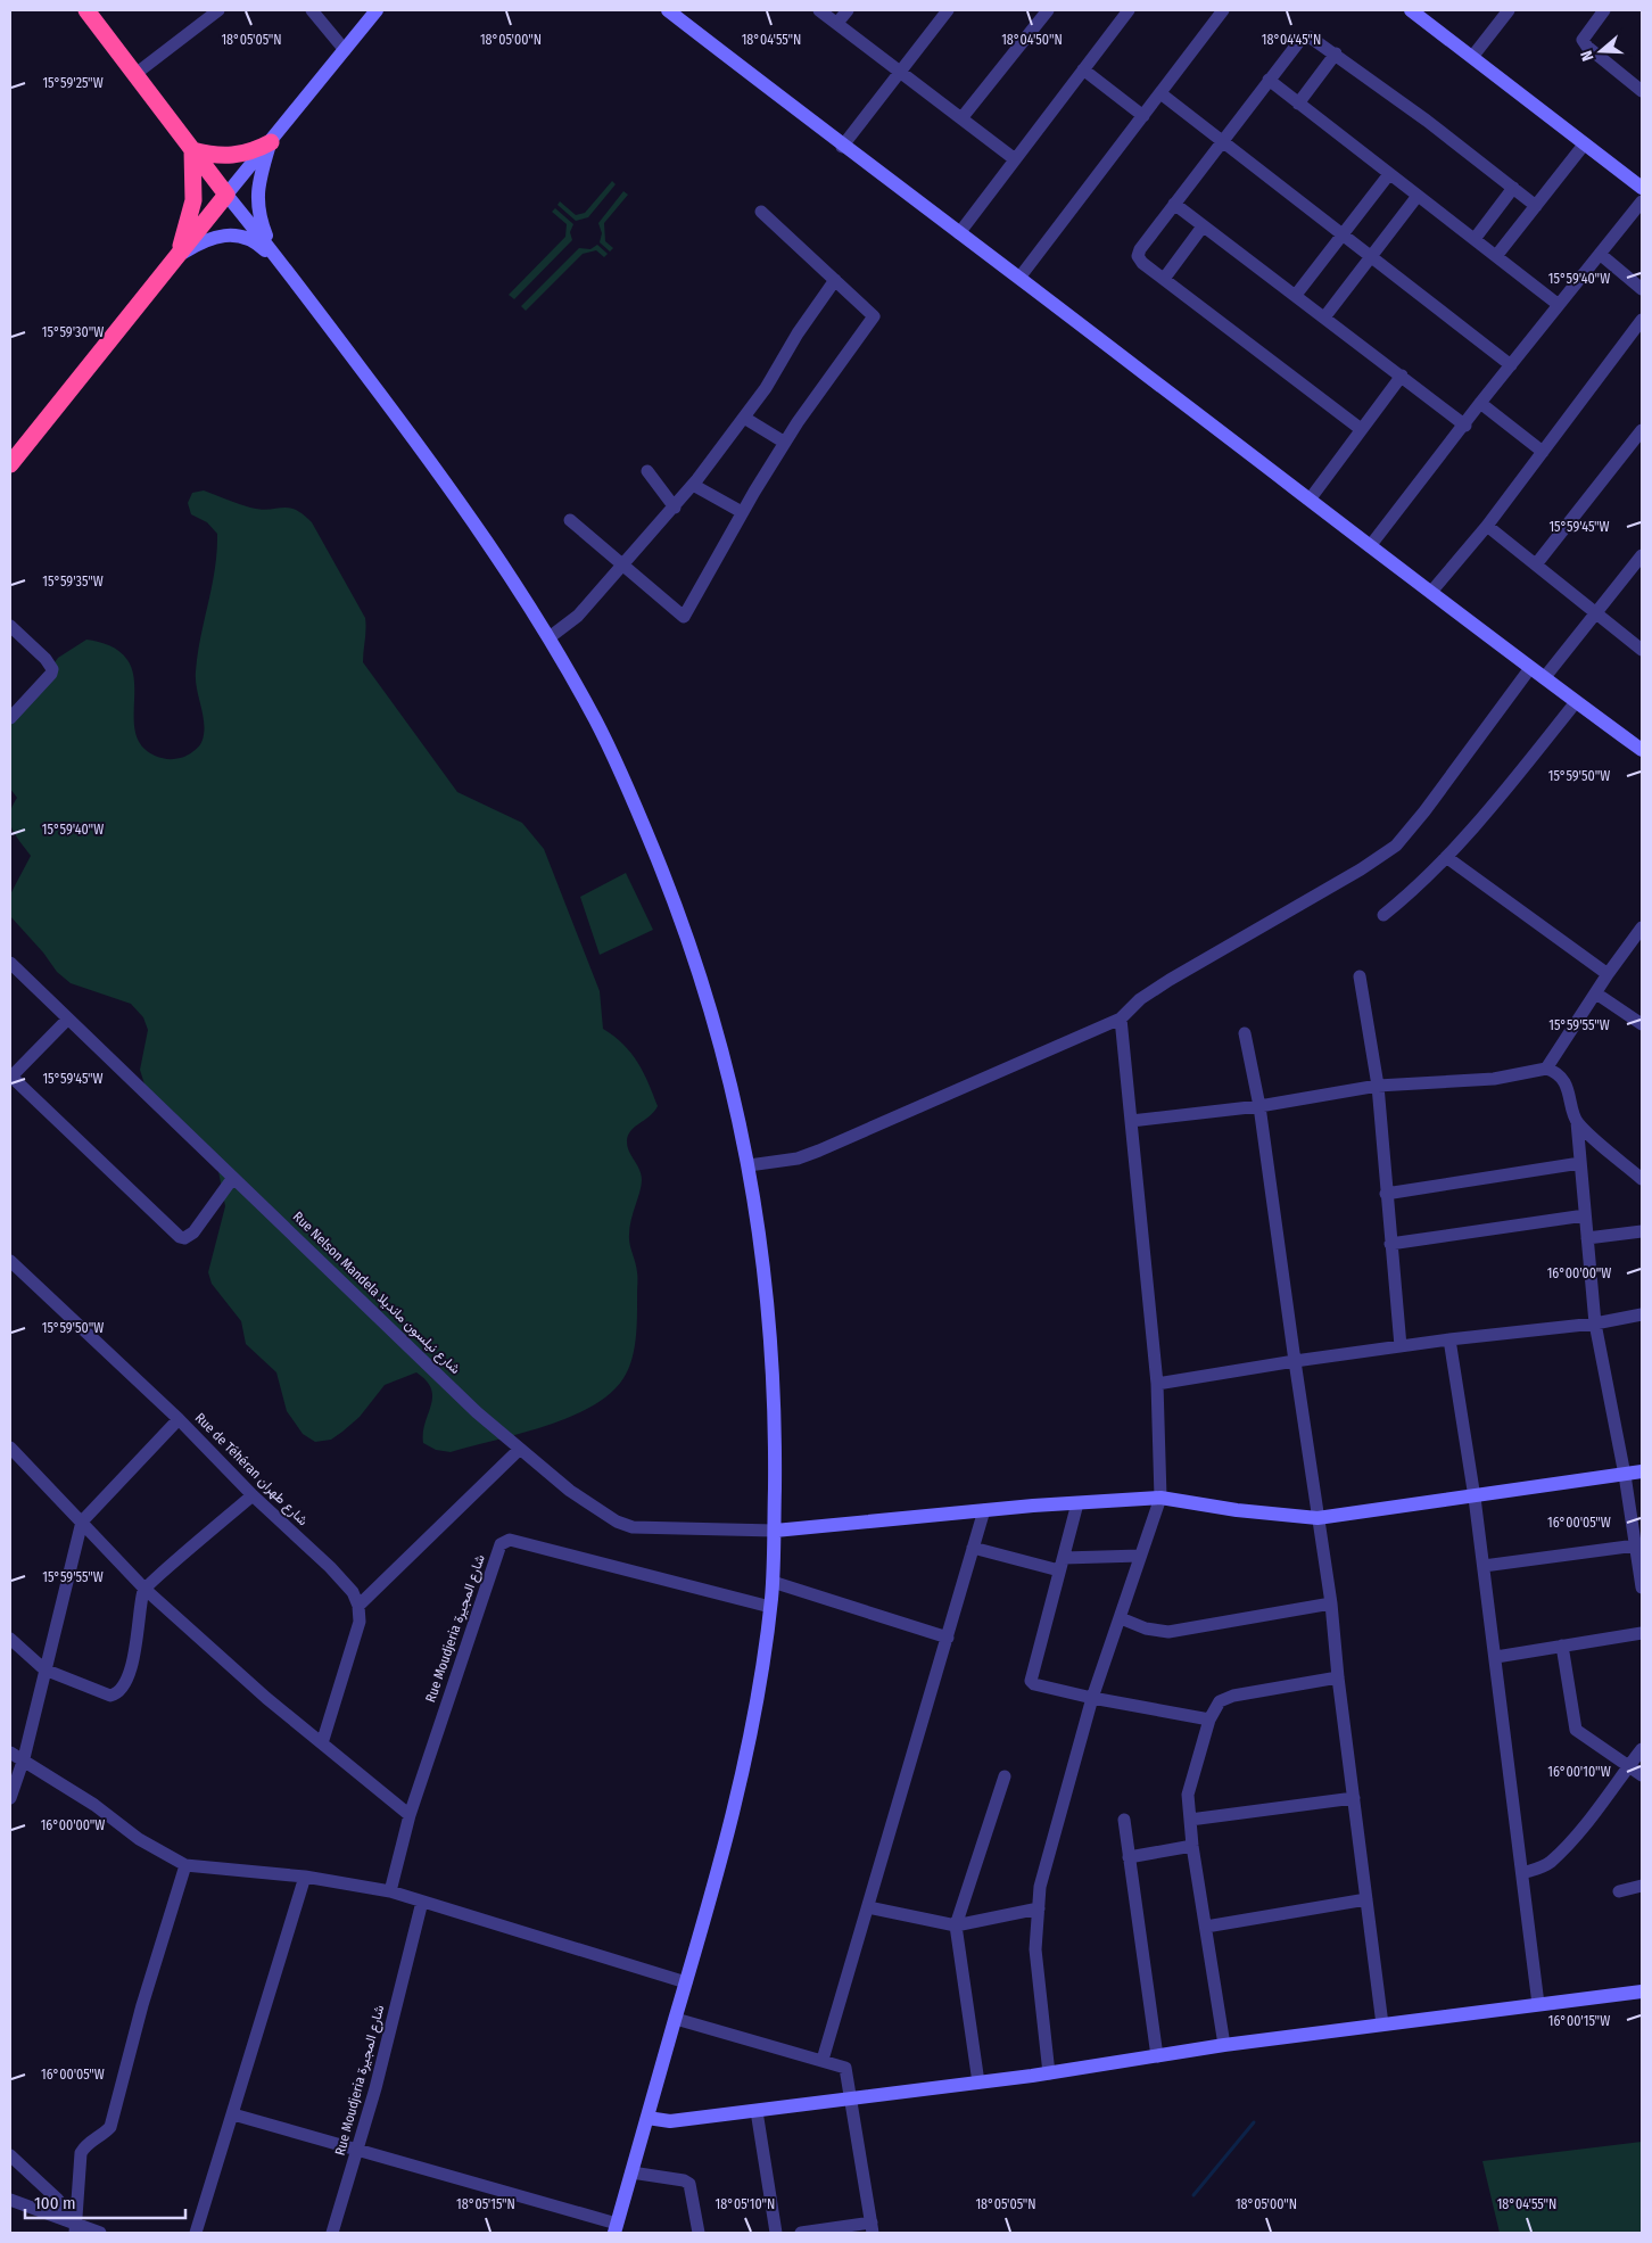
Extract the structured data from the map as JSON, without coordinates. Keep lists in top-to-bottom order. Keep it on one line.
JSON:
{"streets":{"street":["Rue Nelson Mandela شارع نيلسون مانديلا","Rue de Téhéran شارع طهران","Rue Moudjeria شارع المجيرة"]},"scale_bar":"100 m","north":"left","coordinates":["18°04'50\"N","18°05'05\"N","18°05'00\"N","18°04'55\"N","18°04'45\"N","15°59'25\"W","15°59'40\"W","15°59'30\"W","15°59'45\"W","15°59'35\"W","15°59'50\"W","15°59'55\"W","16°00'00\"W","16°00'05\"W","16°00'10\"W","16°00'15\"W","18°05'15\"N","18°05'10\"N"]}
